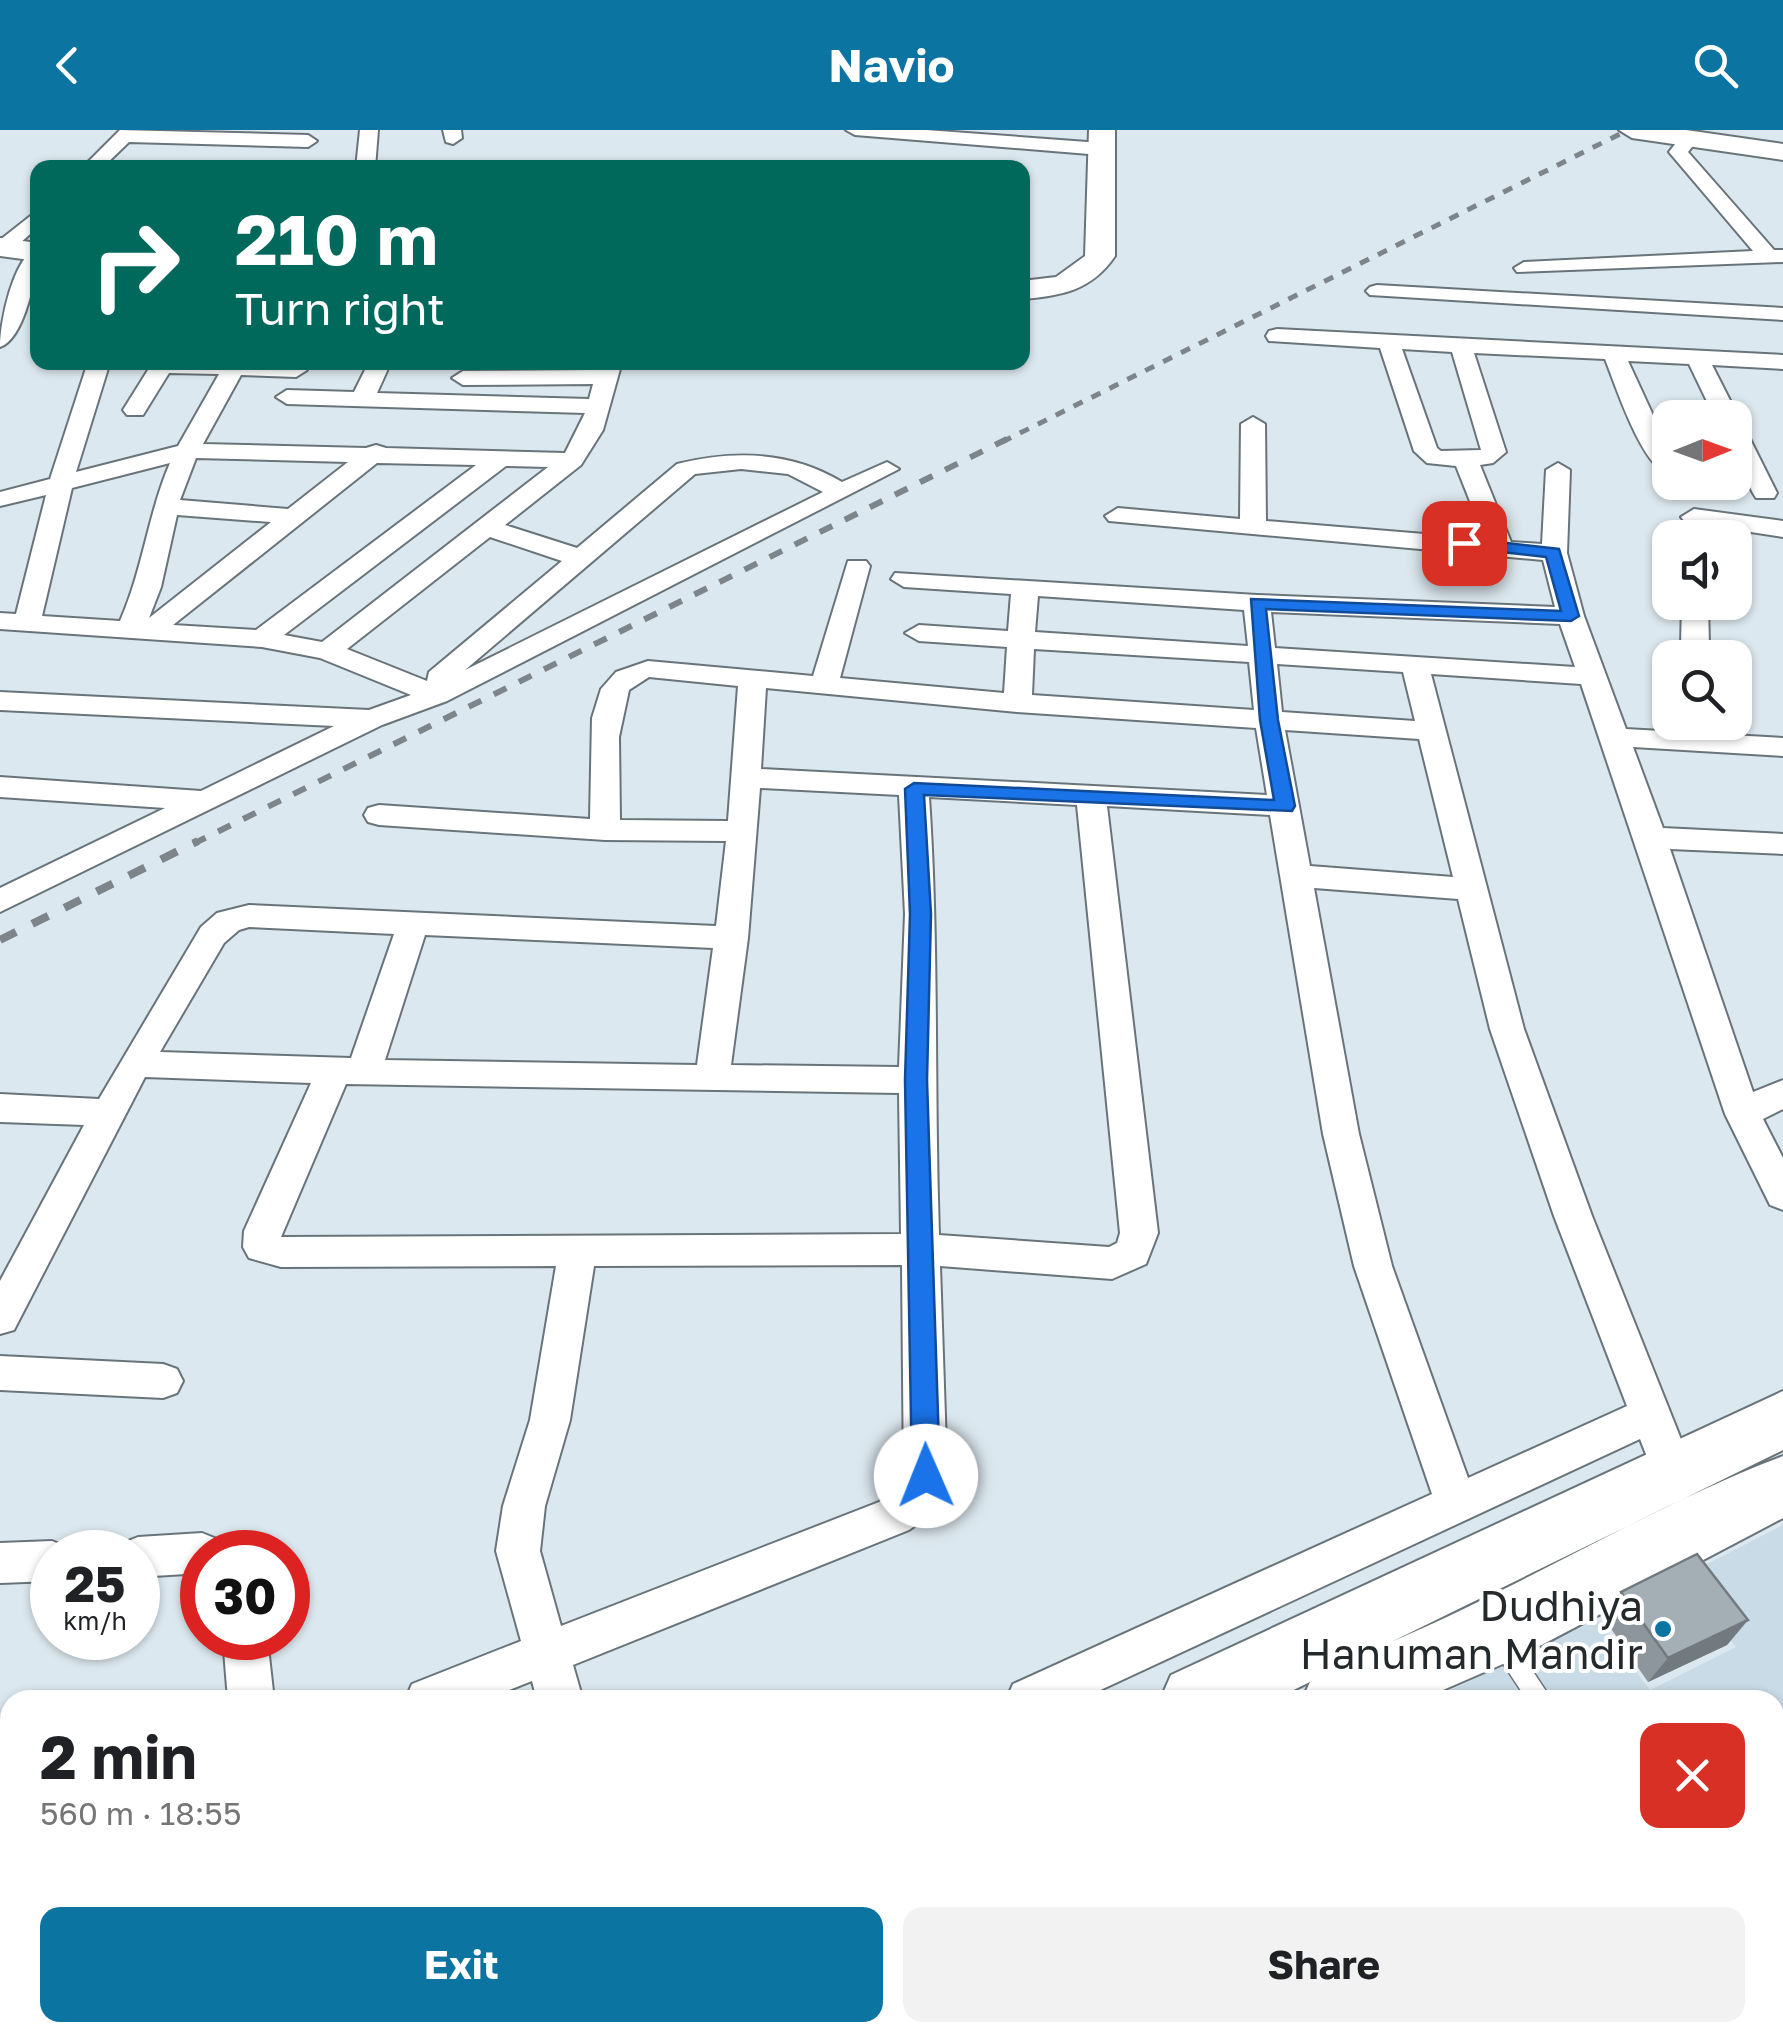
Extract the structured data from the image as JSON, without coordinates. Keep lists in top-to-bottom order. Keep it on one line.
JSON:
{"places":["Dudhiya Hanuman Mandir"],"north":"right","page":{"header":"Navio","turn":["210 m","Turn right"],"speed":"25 km/h","limit":"30","heading":["2 min","560 m · 18:55"],"buttons":["Exit","Share"]}}
